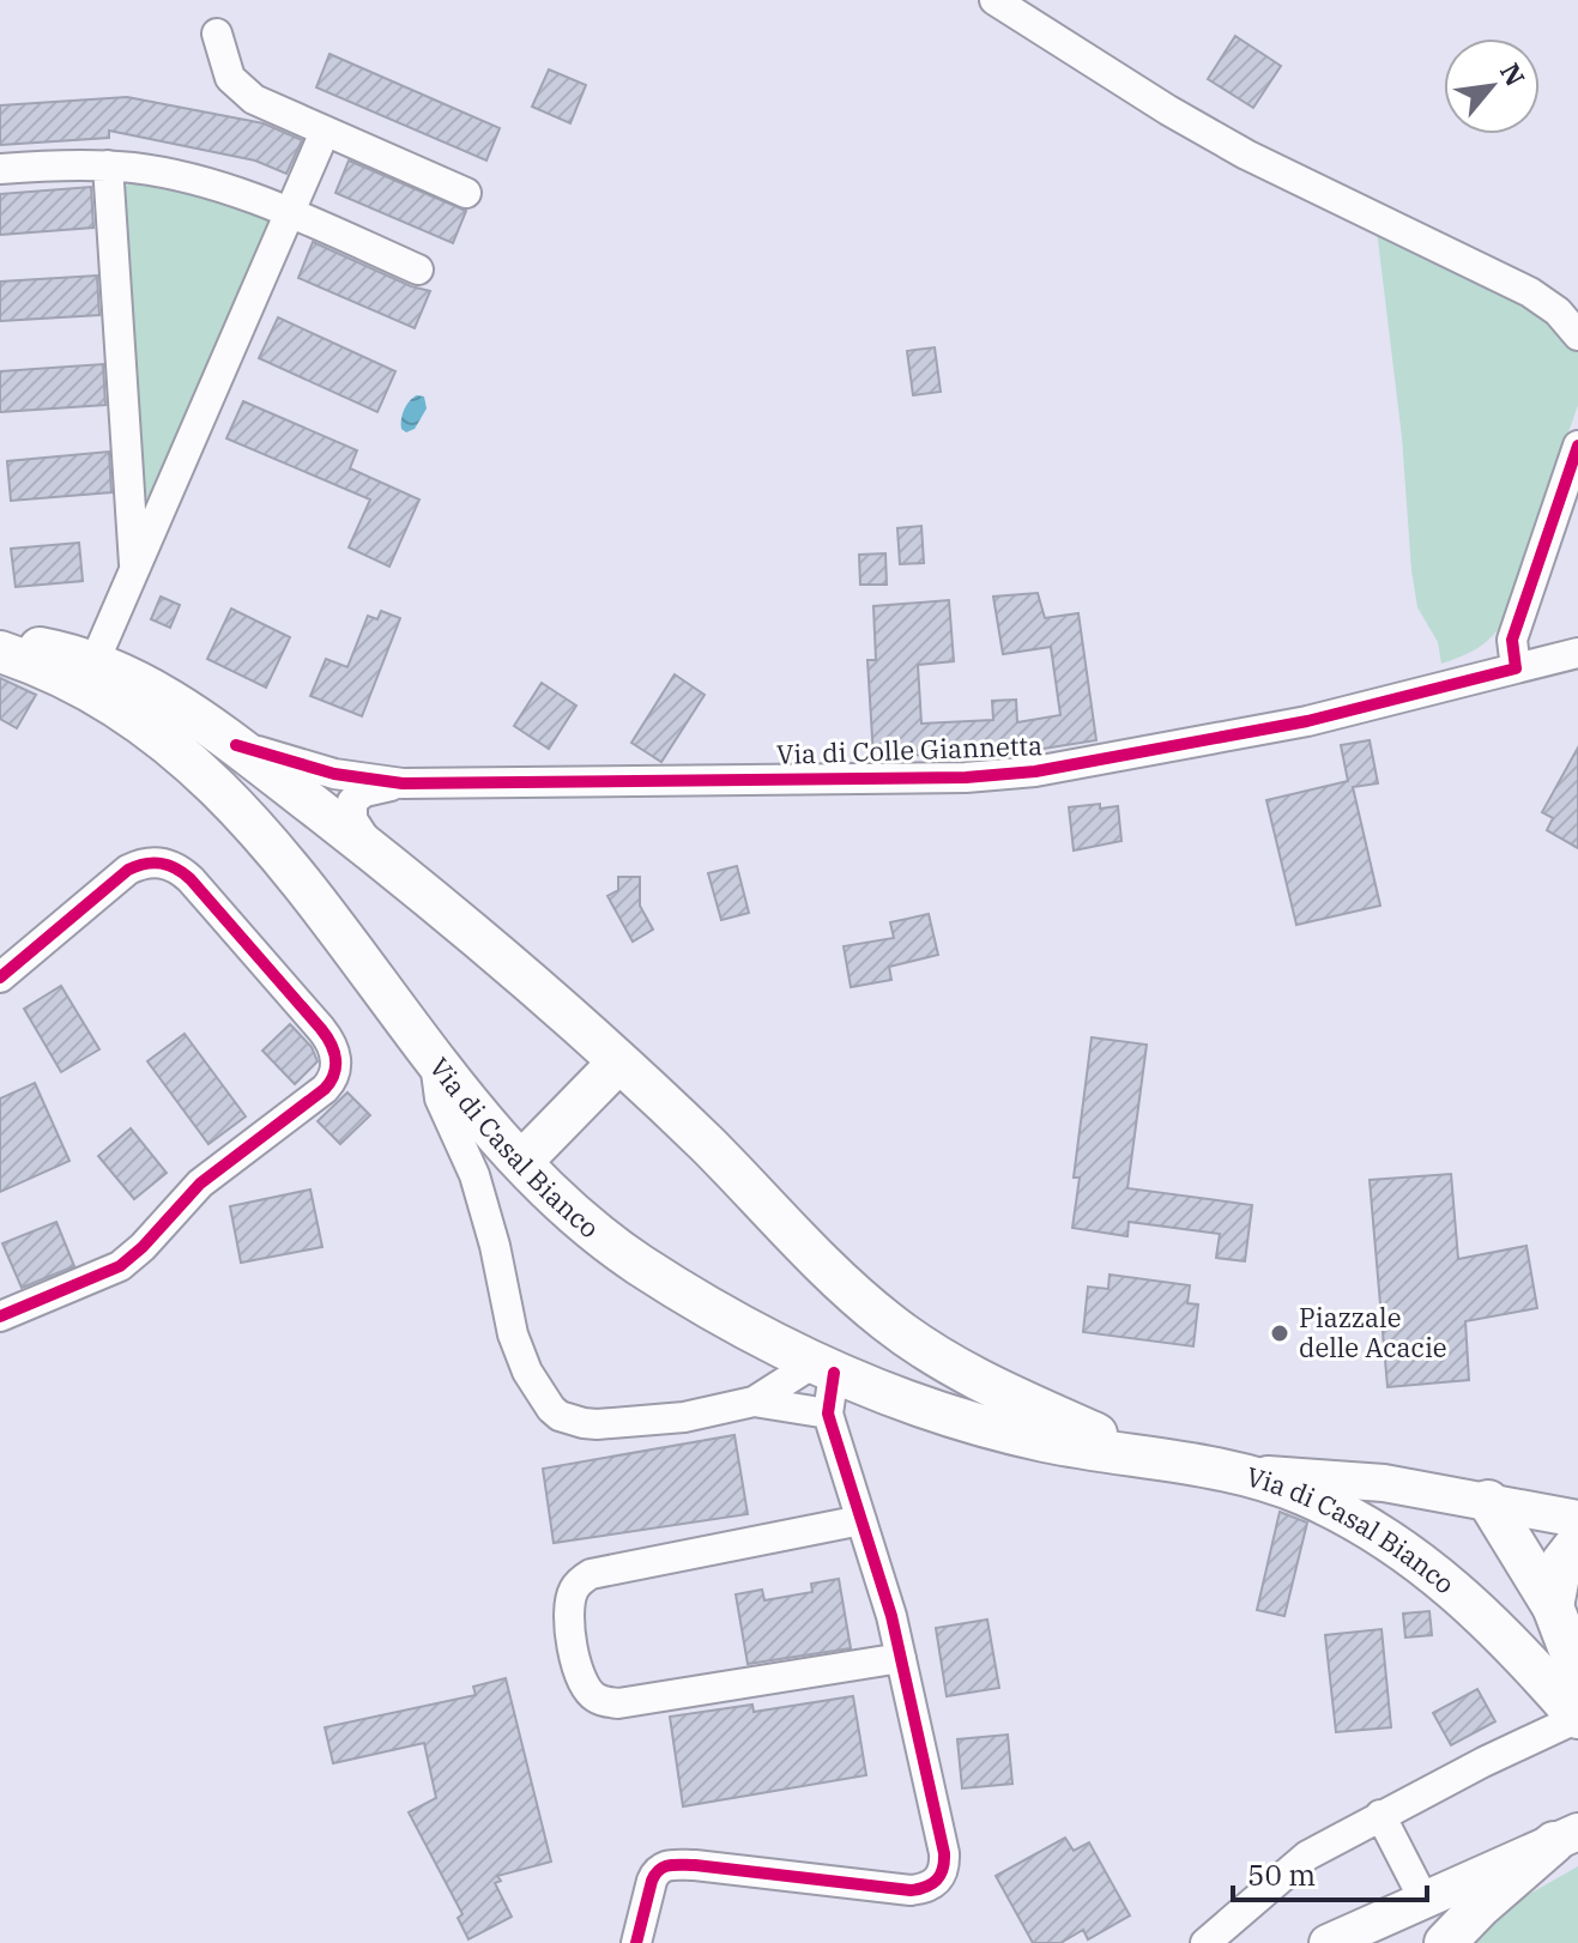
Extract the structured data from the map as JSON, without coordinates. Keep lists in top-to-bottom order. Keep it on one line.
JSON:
{"streets":{"main road":["Via di Casal Bianco"],"street":["Via di Colle Giannetta"]},"crossings":[["Via di Colle Giannetta","Via di Casal Bianco"]],"places":["Piazzale delle Acacie"],"scale_bar":"50 m","north":"top right"}
